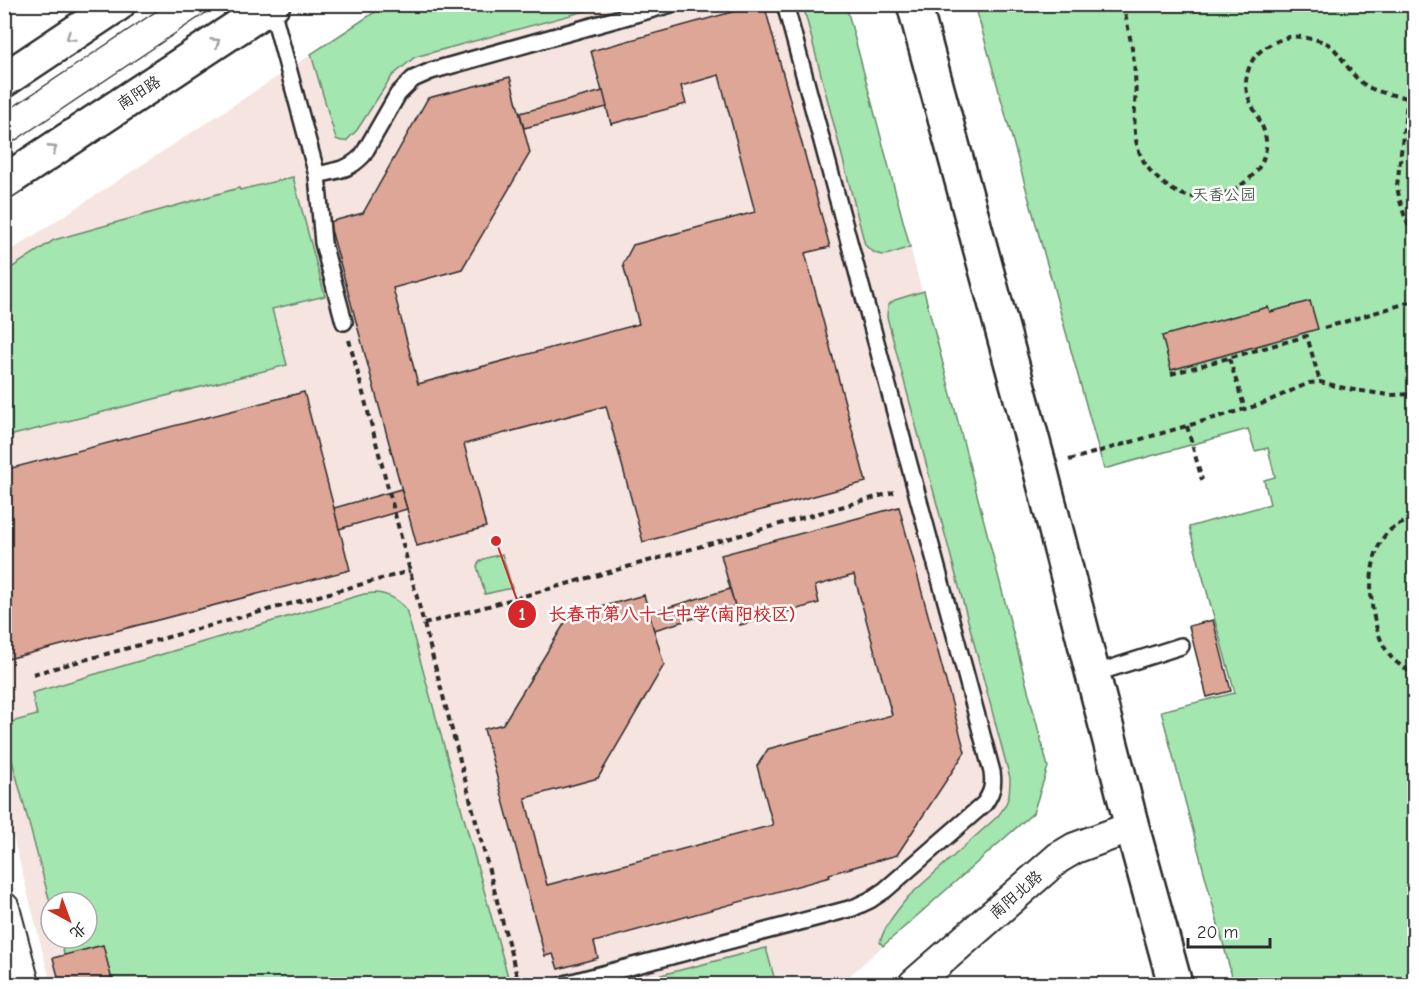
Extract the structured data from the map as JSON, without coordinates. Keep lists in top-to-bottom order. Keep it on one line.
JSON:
{"streets":{"street":["南阳路","南阳北路"]},"parks":["天香公园"],"places":["长春市第八十七中学(南阳校区)"],"scale_bar":"20 m","north":"bottom right"}
